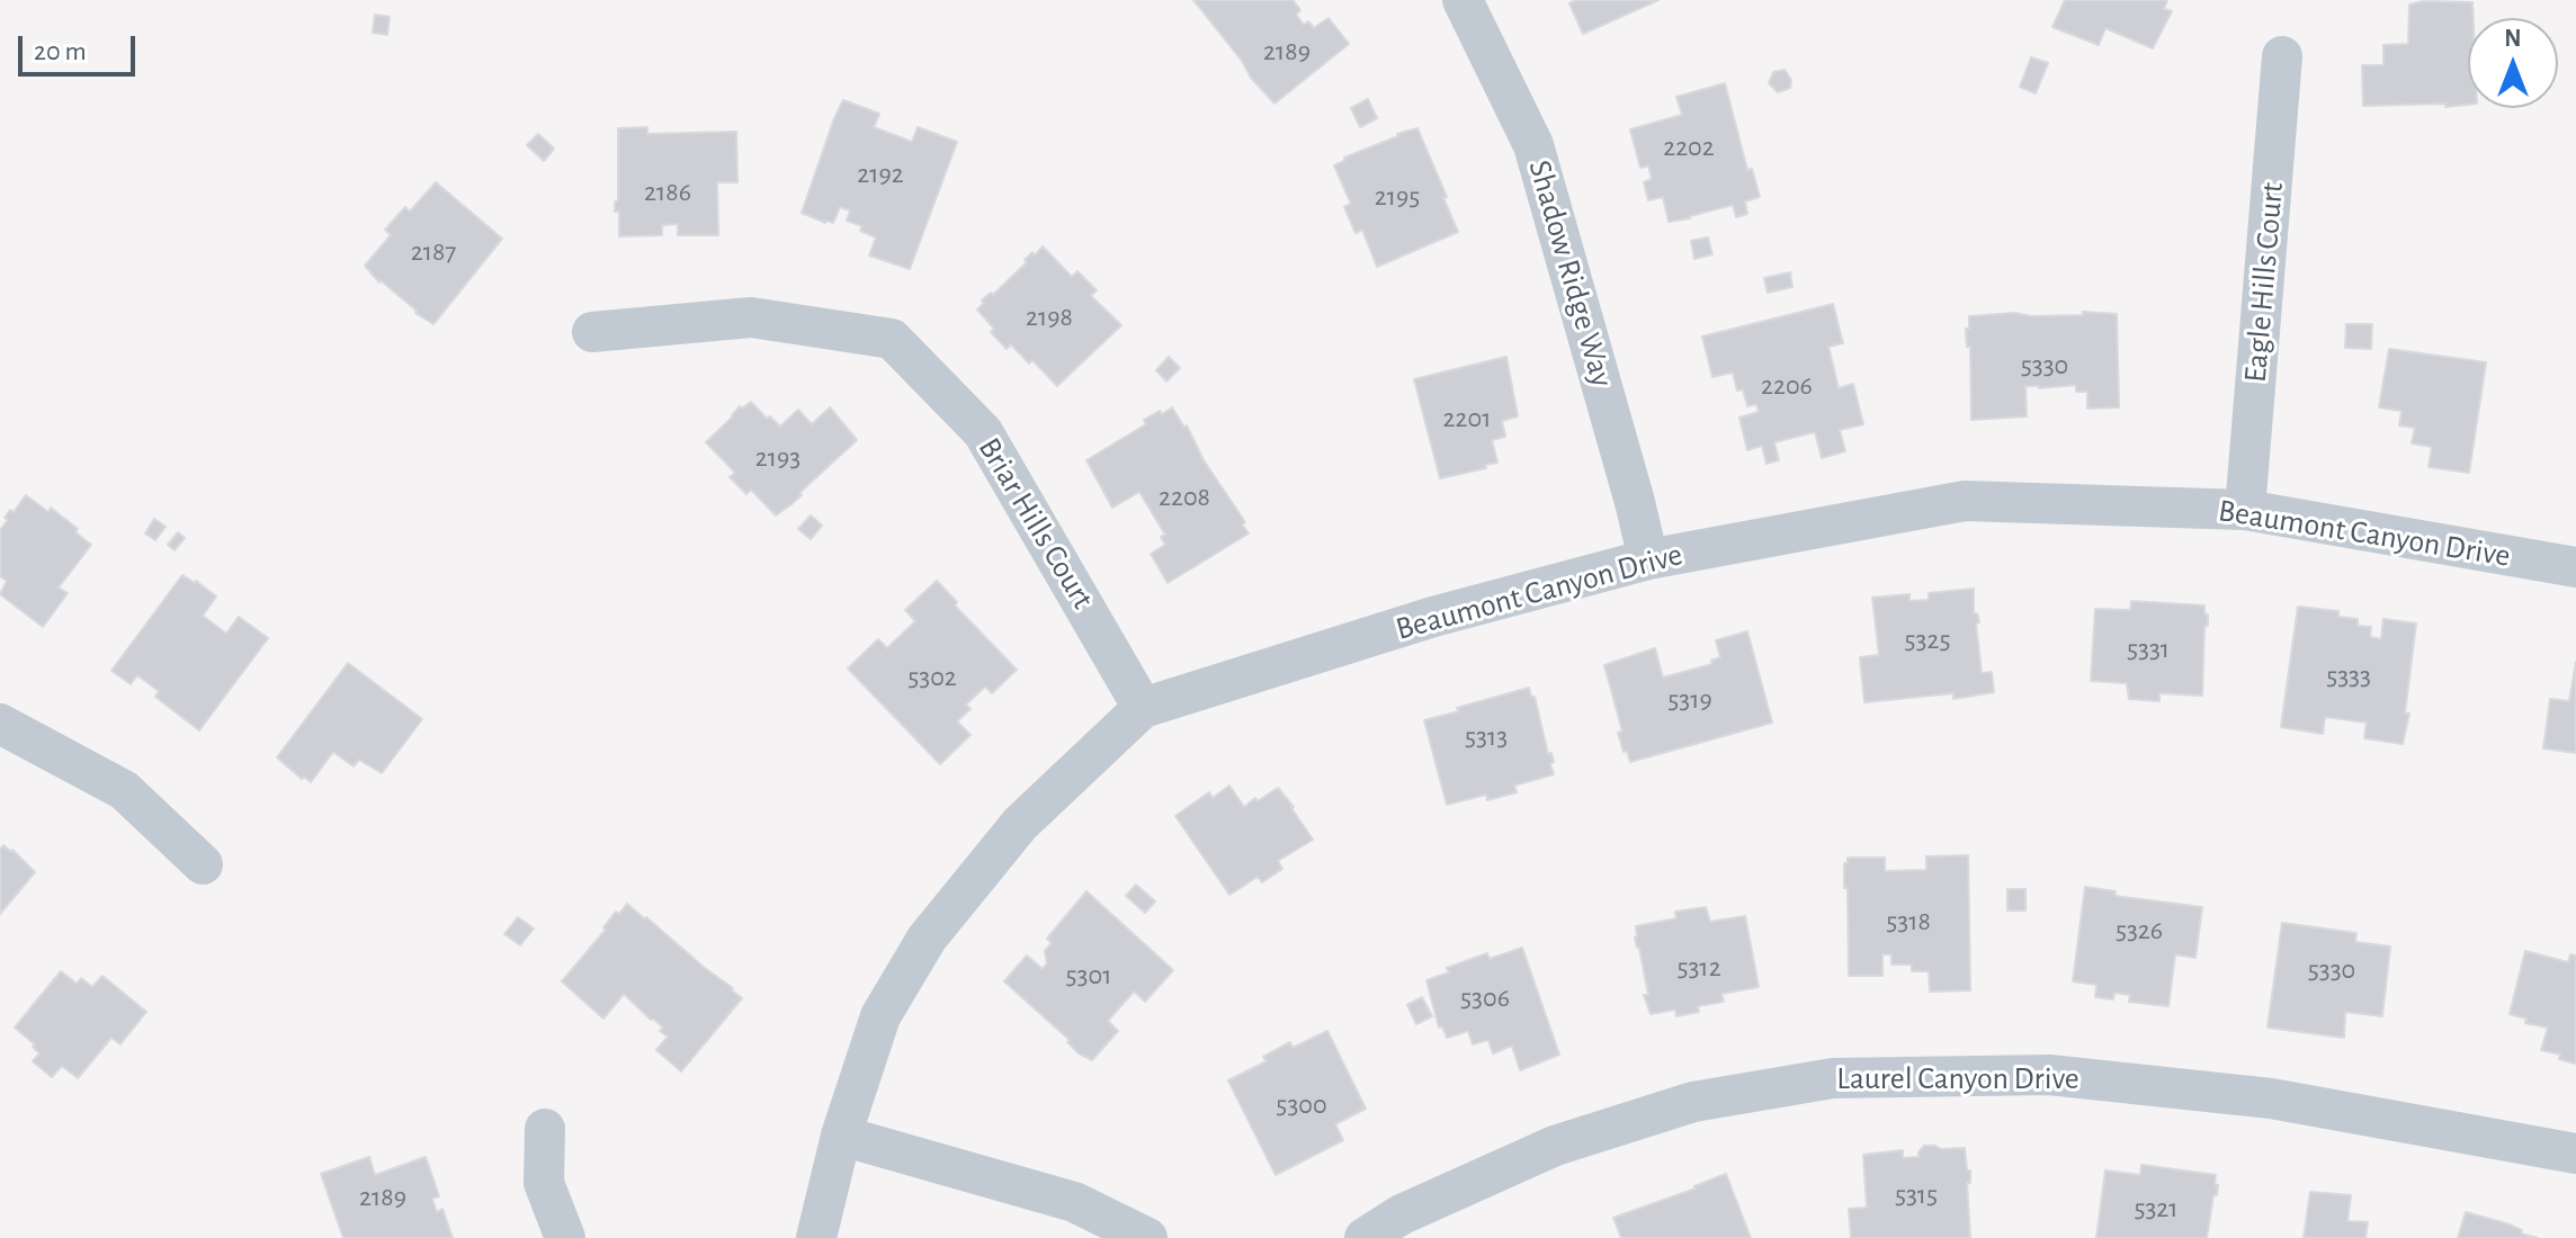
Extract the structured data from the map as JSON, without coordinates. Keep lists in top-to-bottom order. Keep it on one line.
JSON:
{"streets":{"street":["Shadow Ridge Way","Eagle Hills Court","Briar Hills Court","Beaumont Canyon Drive","Laurel Canyon Drive"]},"crossings":[["Shadow Ridge Way","Beaumont Canyon Drive"],["Eagle Hills Court","Beaumont Canyon Drive"],["Briar Hills Court","Beaumont Canyon Drive"]],"house_numbers":["2189","2202","2192","2186","2195","2187","2198","5330","2206","2201","2193","2208","5325","5331","5333","5302","5319","5313","5318","5326","5312","5330","5301","5306","5300","5315","2189","5321"],"scale_bar":"20 m","north":"top"}
